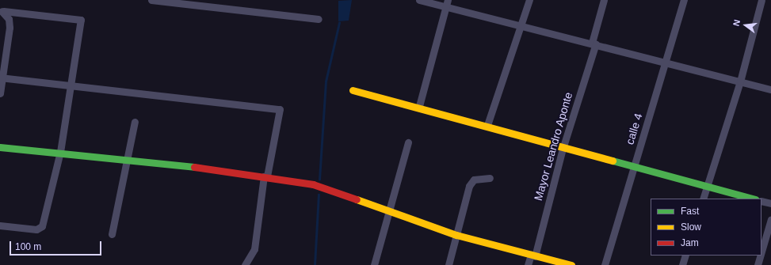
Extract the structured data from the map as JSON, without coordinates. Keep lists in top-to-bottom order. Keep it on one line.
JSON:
{"streets":{"street":["calle 4","Mayor Leandro Aponte"]},"legend":["Fast","Slow","Jam"],"scale_bar":"100 m","north":"left"}
